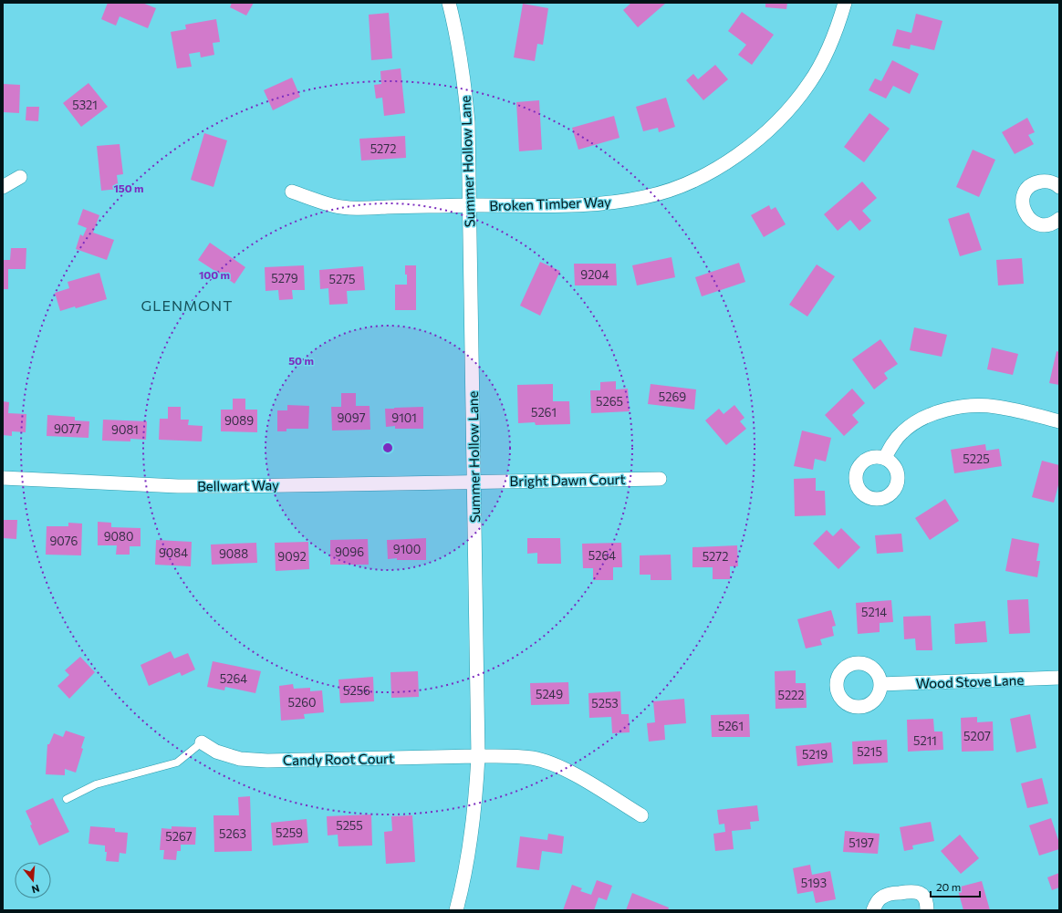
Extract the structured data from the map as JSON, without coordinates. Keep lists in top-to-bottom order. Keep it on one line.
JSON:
{"streets":{"street":["Summer Hollow Lane","Broken Timber Way","Bright Dawn Court","Bellwart Way","Wood Stove Lane","Candy Root Court"]},"crossings":[["Summer Hollow Lane","Broken Timber Way"],["Summer Hollow Lane","Bright Dawn Court"],["Summer Hollow Lane","Bellwart Way"],["Summer Hollow Lane","Candy Root Court"],["Bright Dawn Court","Bellwart Way"]],"districts":["GLENMONT"],"house_numbers":["5321","5272","9204","5279","5275","5269","5265","5261","9097","9101","9089","9077","9081","5225","9080","9076","9100","9096","9084","9088","5264","9092","5272","5214","5264","5256","5249","5222","5260","5253","5261","5207","5211","5215","5219","5255","5259","5263","5267","5197","5193"],"scale_bar":"20 m","north":"bottom","rings":["150 m","100 m","50 m"]}
